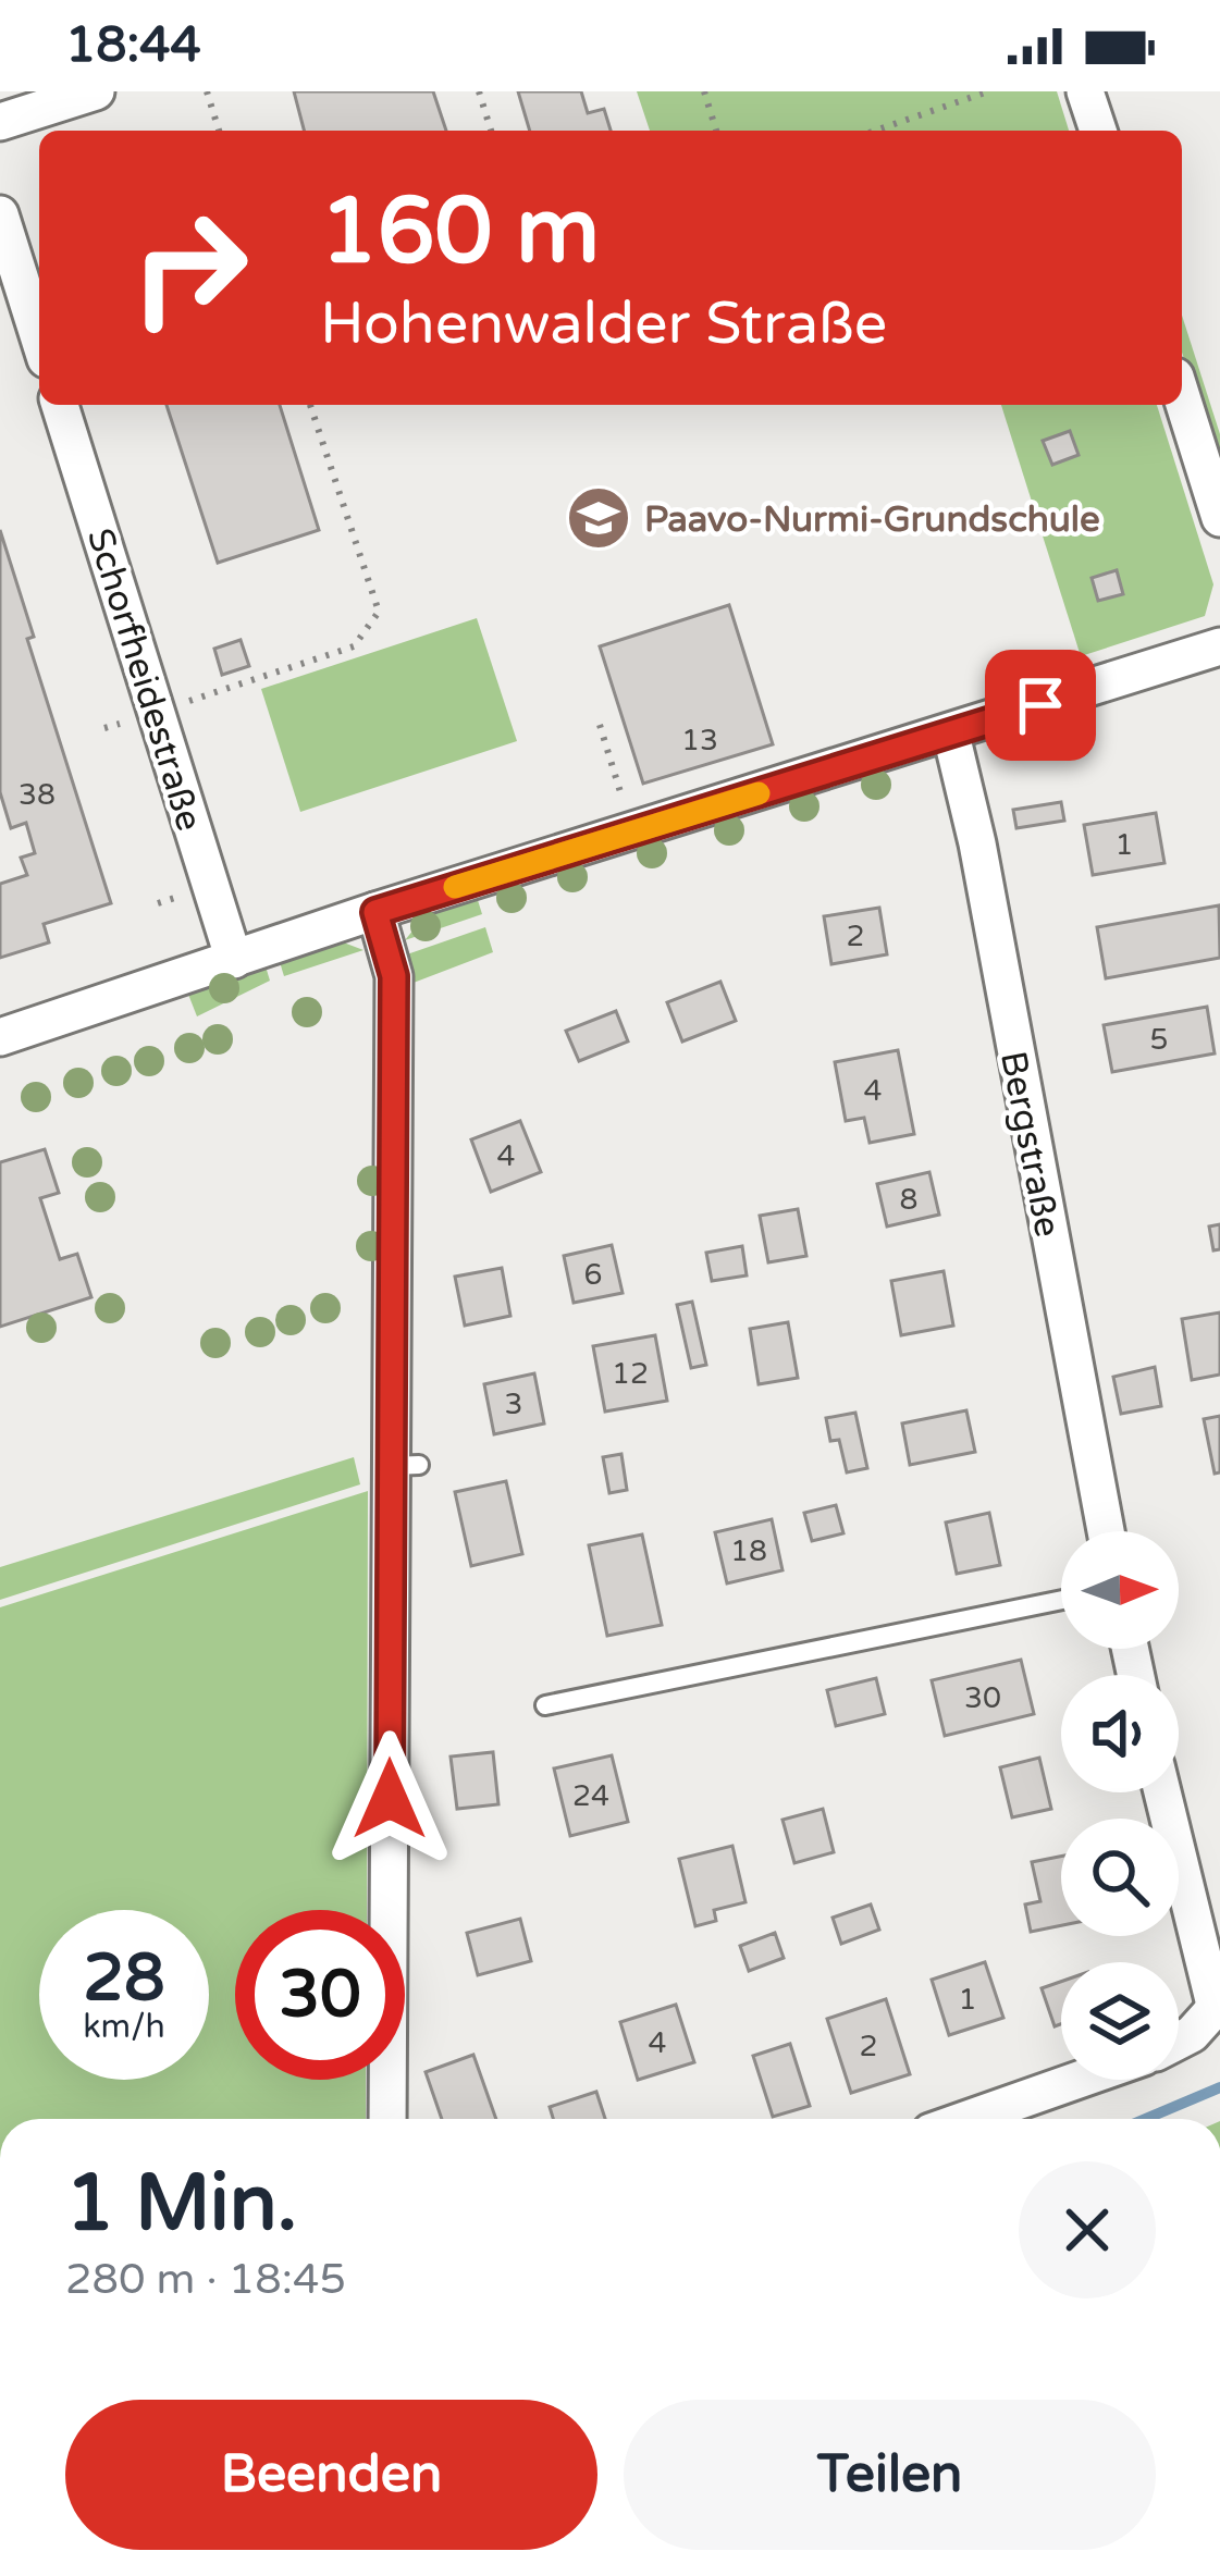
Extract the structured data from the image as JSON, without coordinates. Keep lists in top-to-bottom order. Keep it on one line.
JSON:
{"streets":{"street":["Schorfheidestraße","Bergstraße"]},"places":{"school or university":["Paavo-Nurmi-Grundschule"]},"house_numbers":["13","38","1","2","5","4","4","8","6","12","3","18","30","24","1","4","2"],"north":"right","page":{"status":"18:44","turn":["160 m","Hohenwalder Straße"],"speed":"28 km/h","limit":"30","heading":["1 Min.","280 m · 18:45"],"buttons":["Beenden","Teilen"]}}
